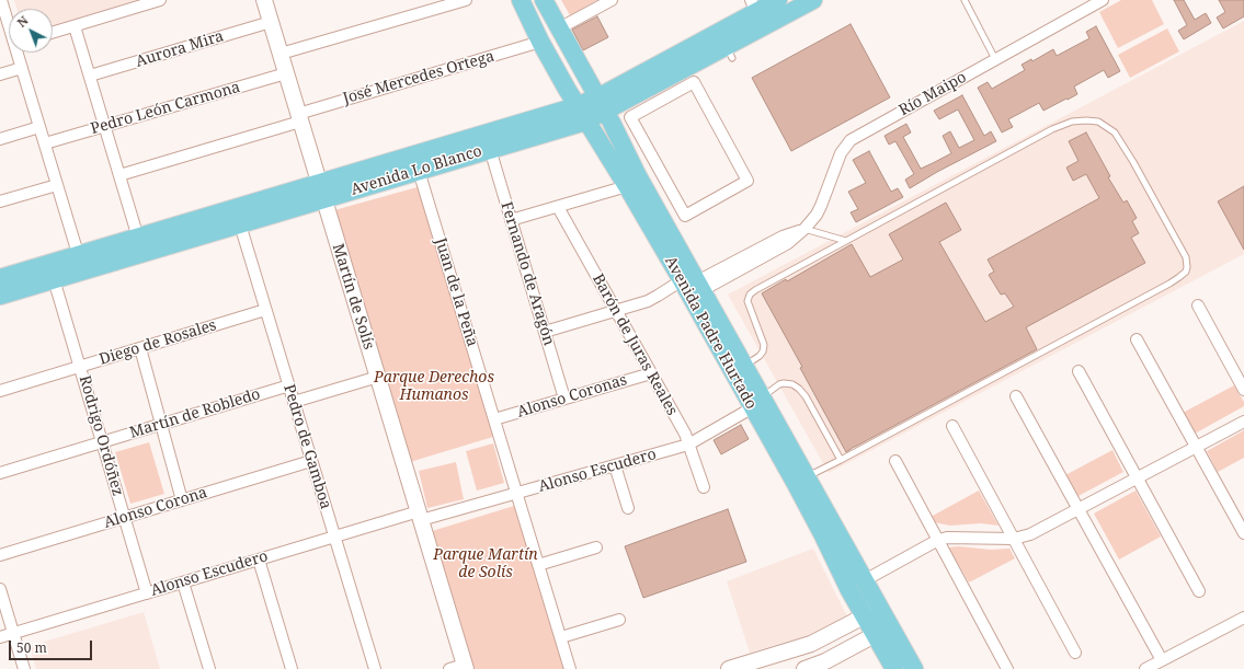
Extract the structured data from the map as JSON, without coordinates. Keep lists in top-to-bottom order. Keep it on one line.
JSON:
{"streets":{"main road":["Avenida Lo Blanco","Avenida Padre Hurtado"],"street":["Aurora Mira","José Mercedes Ortega","Río Maipo","Pedro León Carmona","Fernando de Aragón","Juan de la Peña","Martín de Solís","Diego de Rosales","Barón de Juras Reales","Alonso Coronas","Martín de Robledo","Rodrigo Ordóñez","Pedro de Gamboa","Alonso Escudero","Alonso Corona"]},"crossings":[["Aurora Mira","Martín de Solís"],["José Mercedes Ortega","Martín de Solís"],["José Mercedes Ortega","Avenida Padre Hurtado"],["Río Maipo","Fernando de Aragón"],["Río Maipo","Avenida Padre Hurtado"],["Río Maipo","Barón de Juras Reales"],["Pedro León Carmona","Martín de Solís"],["Avenida Lo Blanco","Fernando de Aragón"],["Avenida Lo Blanco","Juan de la Peña"],["Avenida Lo Blanco","Martín de Solís"],["Avenida Lo Blanco","Avenida Padre Hurtado"],["Avenida Lo Blanco","Rodrigo Ordóñez"],["Avenida Lo Blanco","Pedro de Gamboa"],["Fernando de Aragón","Alonso Coronas"],["Juan de la Peña","Alonso Coronas"],["Juan de la Peña","Alonso Escudero"],["Martín de Solís","Alonso Escudero"],["Avenida Padre Hurtado","Alonso Escudero"],["Diego de Rosales","Rodrigo Ordóñez"],["Diego de Rosales","Pedro de Gamboa"],["Barón de Juras Reales","Alonso Coronas"],["Barón de Juras Reales","Alonso Escudero"],["Martín de Robledo","Rodrigo Ordóñez"],["Martín de Robledo","Pedro de Gamboa"],["Rodrigo Ordóñez","Alonso Escudero"],["Rodrigo Ordóñez","Alonso Corona"],["Pedro de Gamboa","Alonso Escudero"],["Pedro de Gamboa","Alonso Corona"]],"parks":["Parque Derechos Humanos","Parque Martín de Solís"],"scale_bar":"50 m","north":"top left"}
